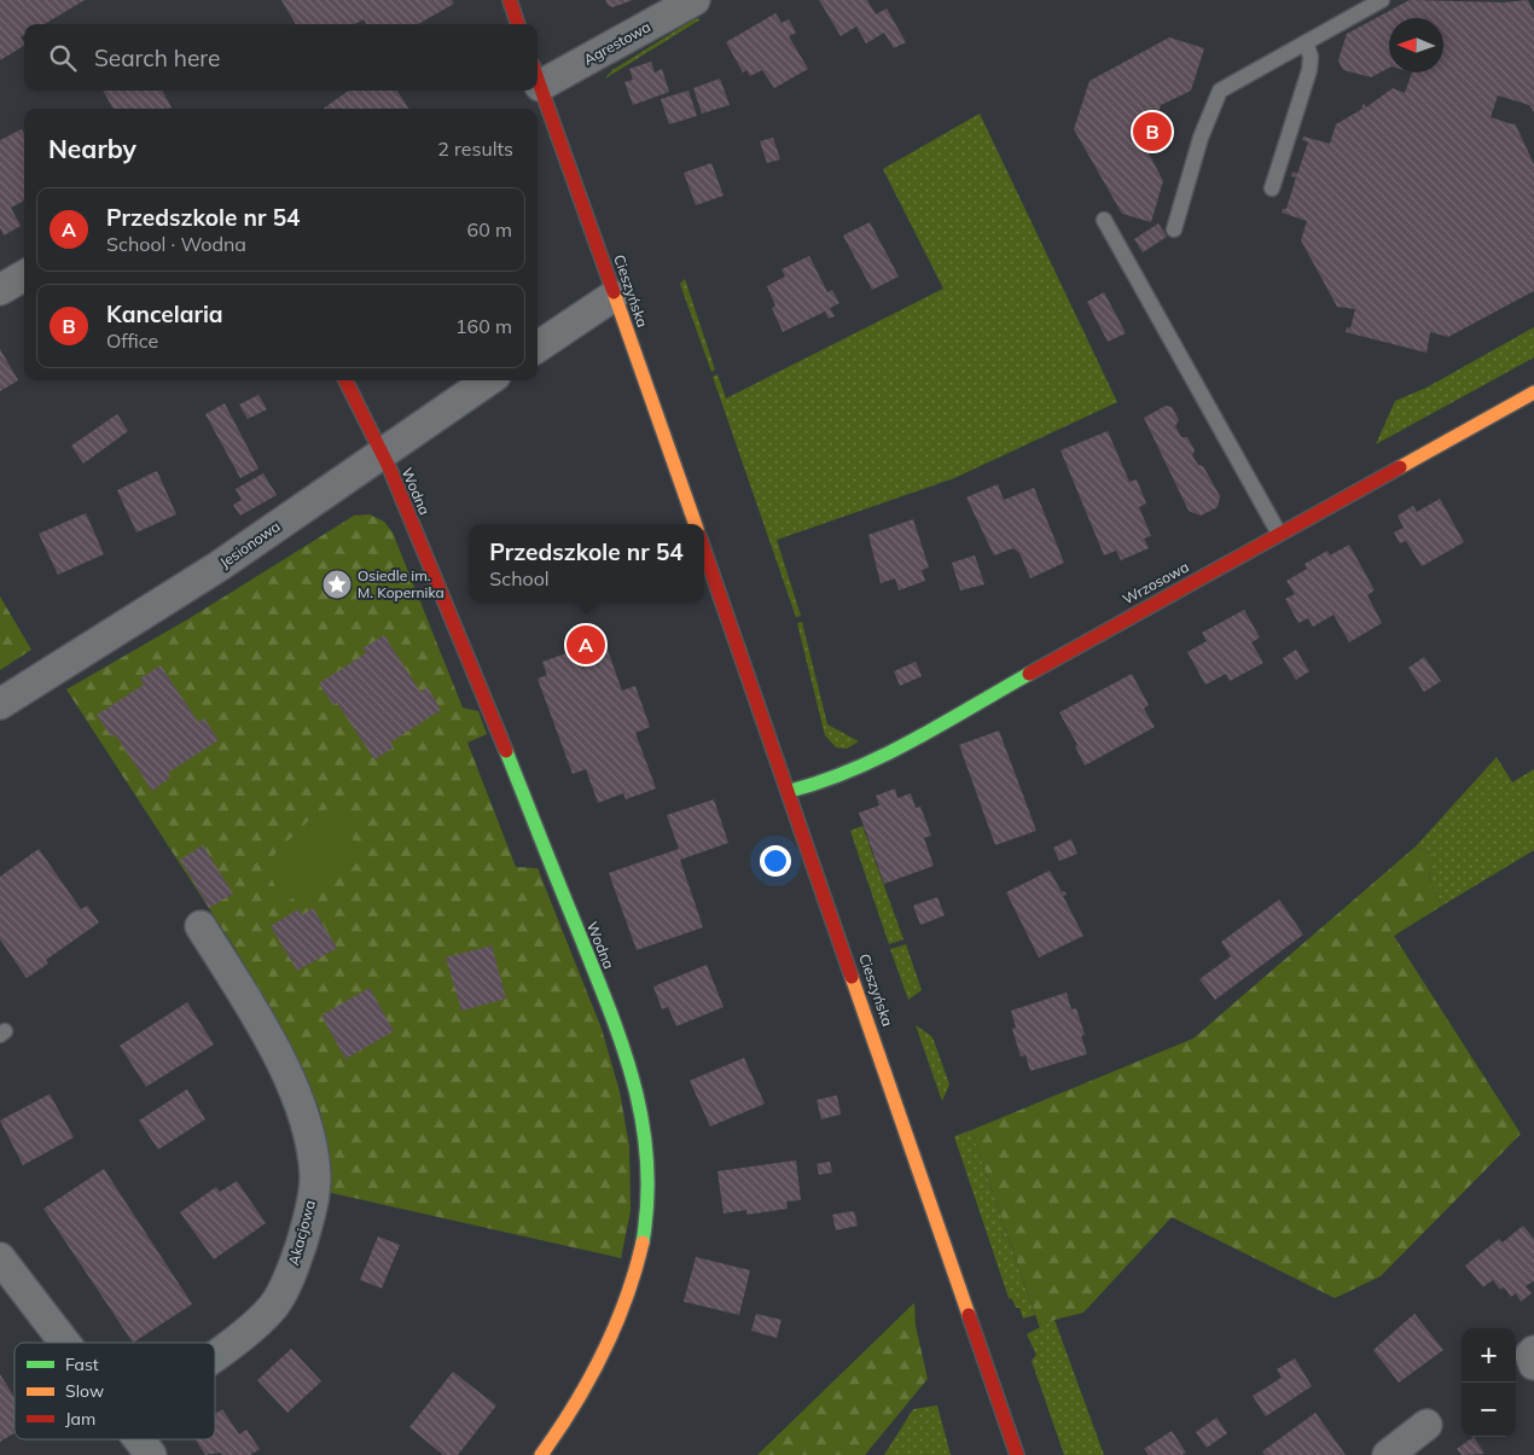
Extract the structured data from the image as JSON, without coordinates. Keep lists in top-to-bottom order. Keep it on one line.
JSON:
{"streets":{"street":["Agrestowa","Cieszyńska","Wodna","Jesionowa","Wrzosowa","Akacjowa"]},"crossings":[["Cieszyńska","Wrzosowa"],["Wodna","Jesionowa"]],"places":{"place":["Osiedle im. M. Kopernika"]},"legend":["Fast","Slow","Jam"],"north":"left","page":{"search":"Search here","heading":["Nearby","2 results"],"pins":["B","A"],"list":[{"mark":"A","name":"Przedszkole nr 54","note":"School · Wodna","value":"60 m"},{"mark":"B","name":"Kancelaria","note":"Office","value":"160 m"}],"popup":["Przedszkole nr 54","School"],"map_buttons":["+","−"]}}
